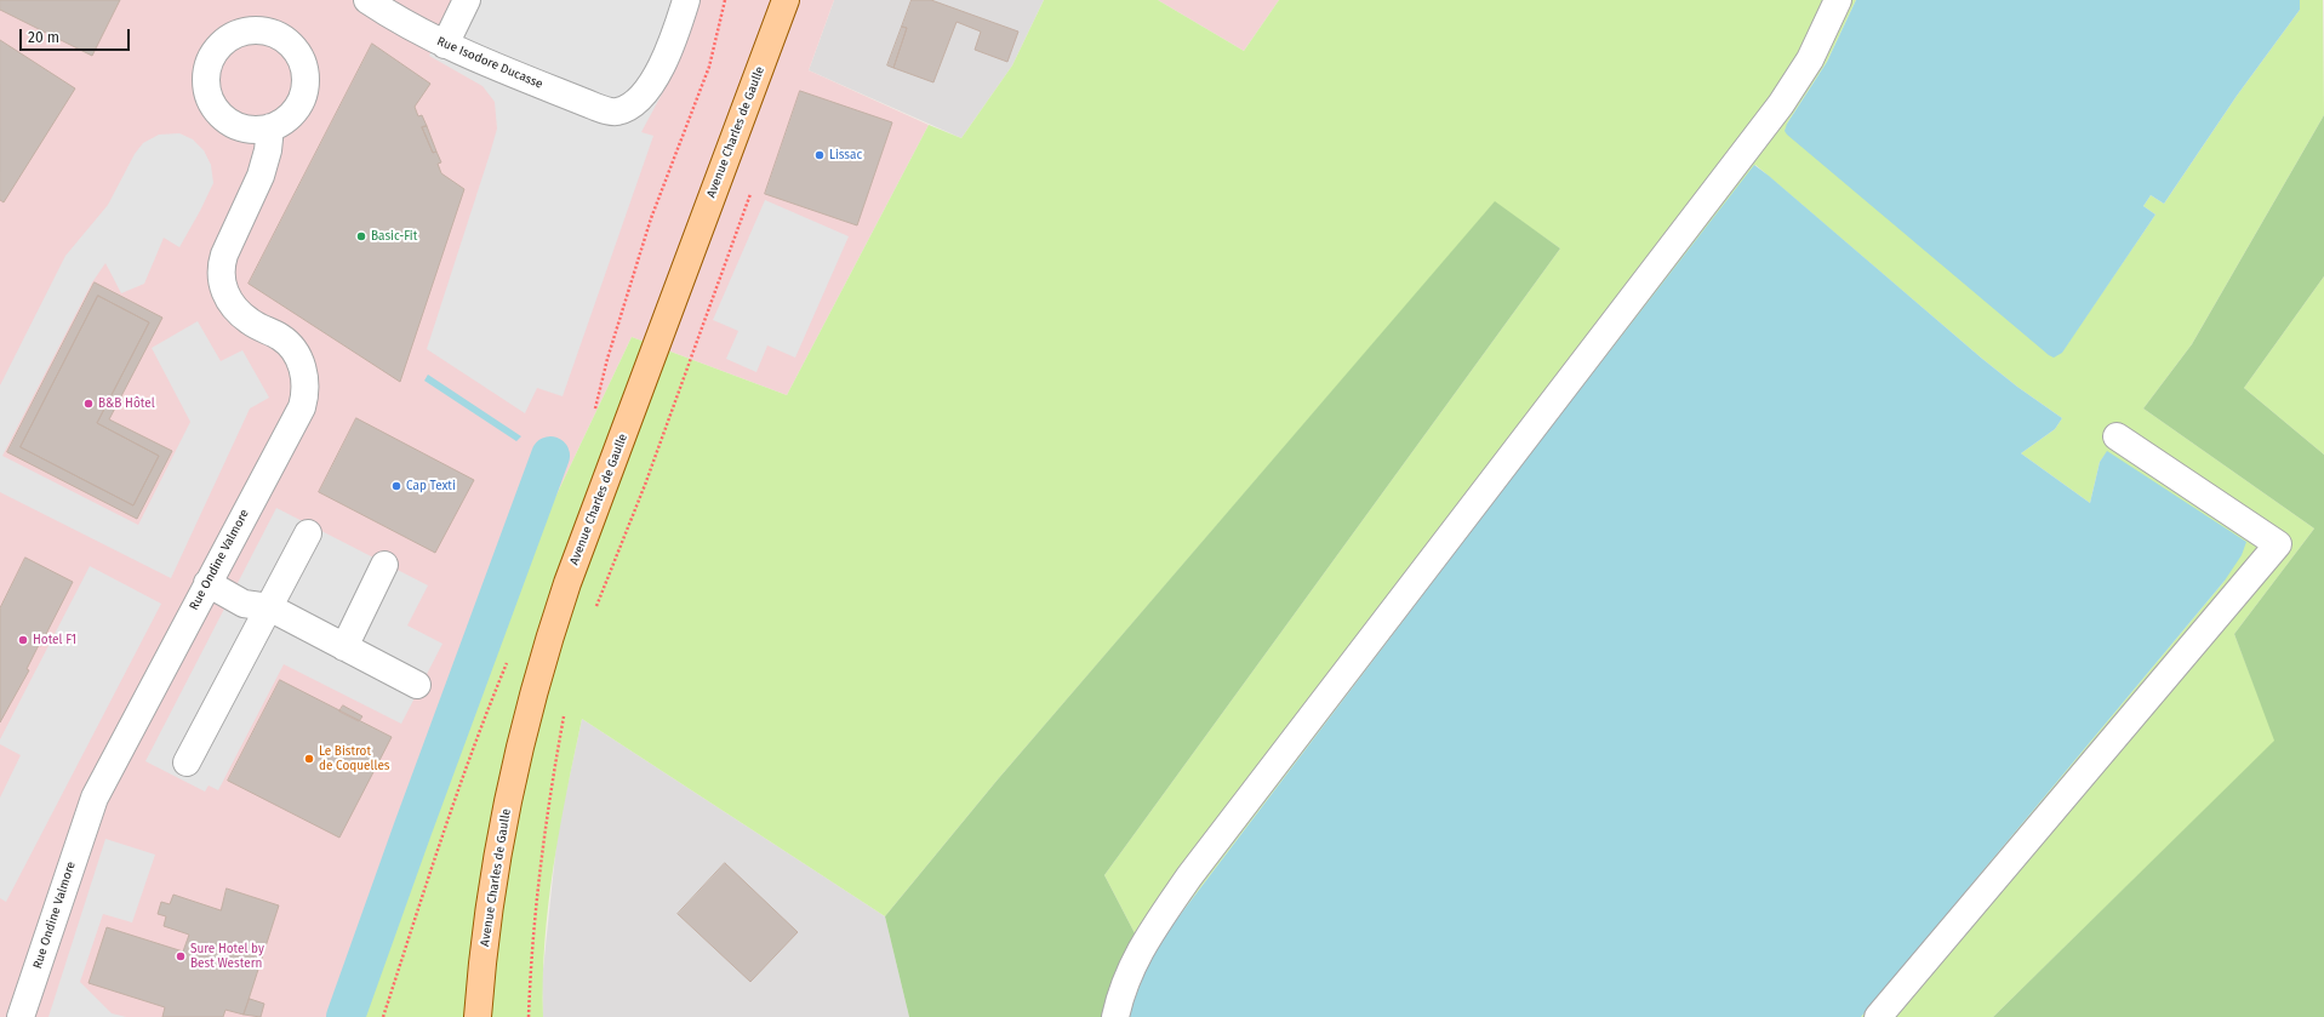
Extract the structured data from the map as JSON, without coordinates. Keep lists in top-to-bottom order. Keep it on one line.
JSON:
{"streets":{"main road":["Avenue Charles de Gaulle"],"street":["Rue Isodore Ducasse","Rue Ondine Valmore"]},"places":["Lissac","Basic-Fit","B&B Hôtel","Cap Texti","Hotel F1","Le Bistrot de Coquelles","Sure Hotel by Best Western"],"scale_bar":"20 m"}
